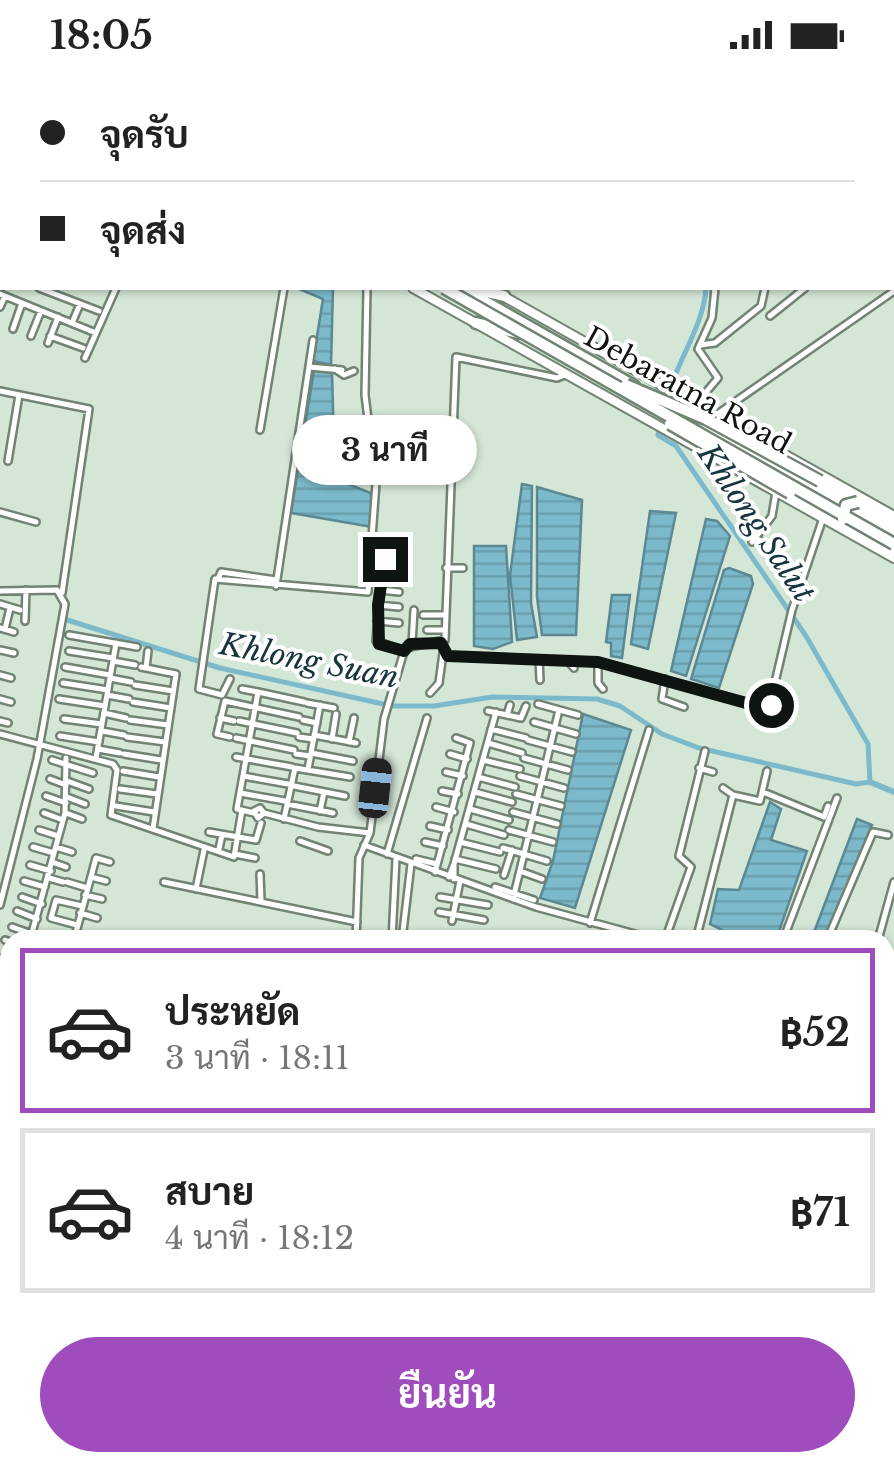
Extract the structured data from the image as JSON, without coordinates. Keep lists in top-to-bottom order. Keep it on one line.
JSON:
{"streets":{"highway":["Debaratna Road"]},"water":["Khlong Salut","Khlong Suan"],"page":{"status":"18:05","banner":["จุดรับ","จุดส่ง"],"bubble":"3 นาที","list":[{"name":"ประหยัด","note":"3 นาที · 18:11","value":"฿52"},{"name":"สบาย","note":"4 นาที · 18:12","value":"฿71"}],"buttons":"ยืนยัน"}}
